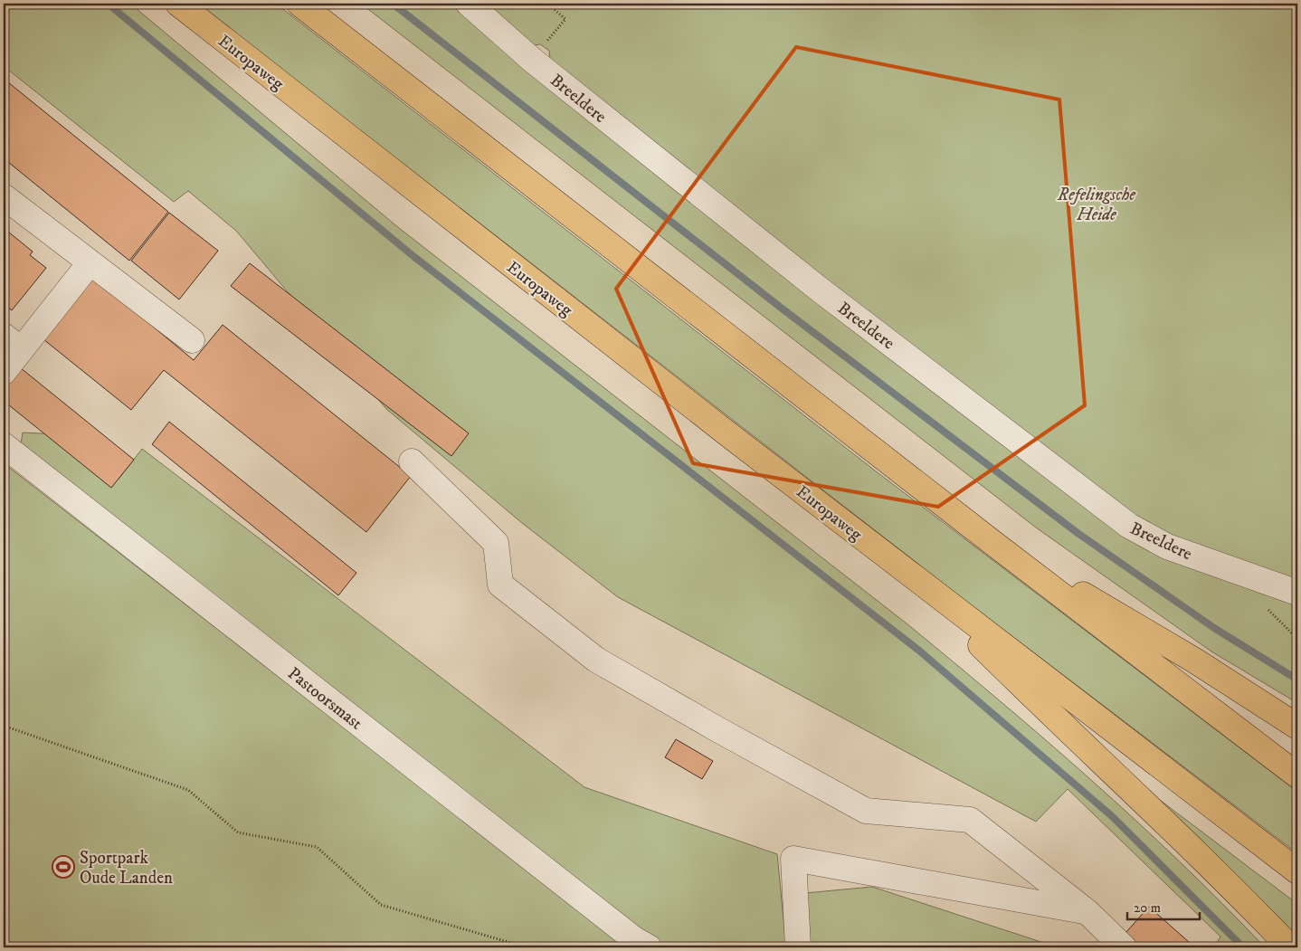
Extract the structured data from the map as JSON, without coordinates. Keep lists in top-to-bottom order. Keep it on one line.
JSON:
{"streets":{"highway":["Europaweg"],"street":["Breeldere","Pastoorsmast"]},"parks":["Refelingsche Heide"],"places":{"sports":["Sportpark Oude Landen"]},"scale_bar":"20 m"}
